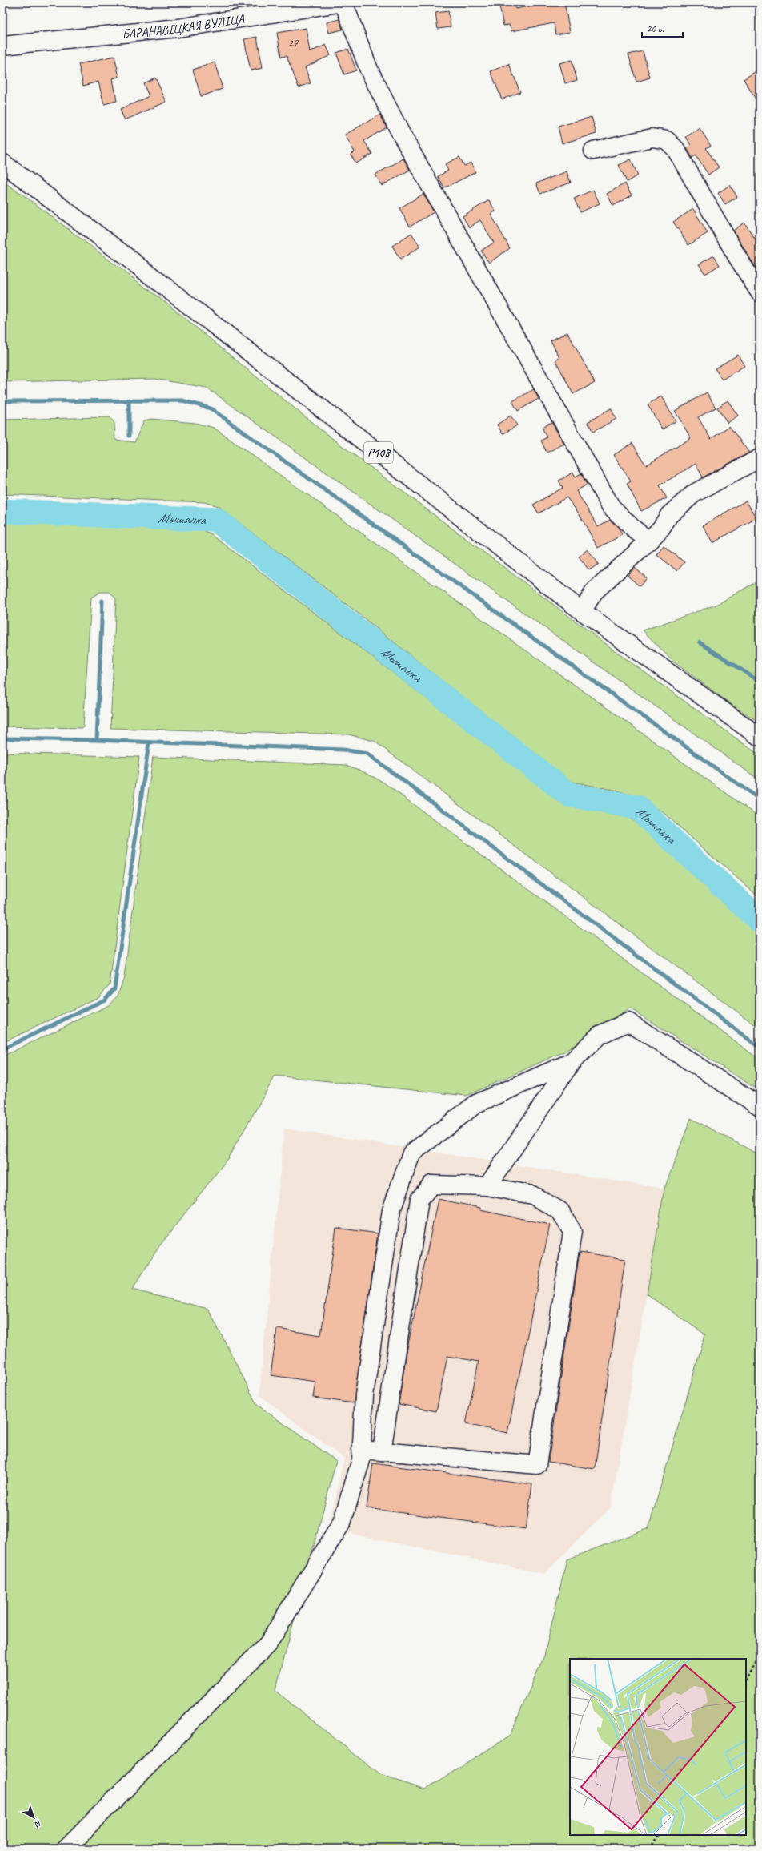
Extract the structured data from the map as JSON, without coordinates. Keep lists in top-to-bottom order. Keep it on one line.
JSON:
{"streets":{"street":["БАРАНАВІЦКАЯ ВУЛІЦА","Р108"]},"water":["Мышанка"],"house_numbers":["27"],"scale_bar":"20 m","north":"bottom right"}
